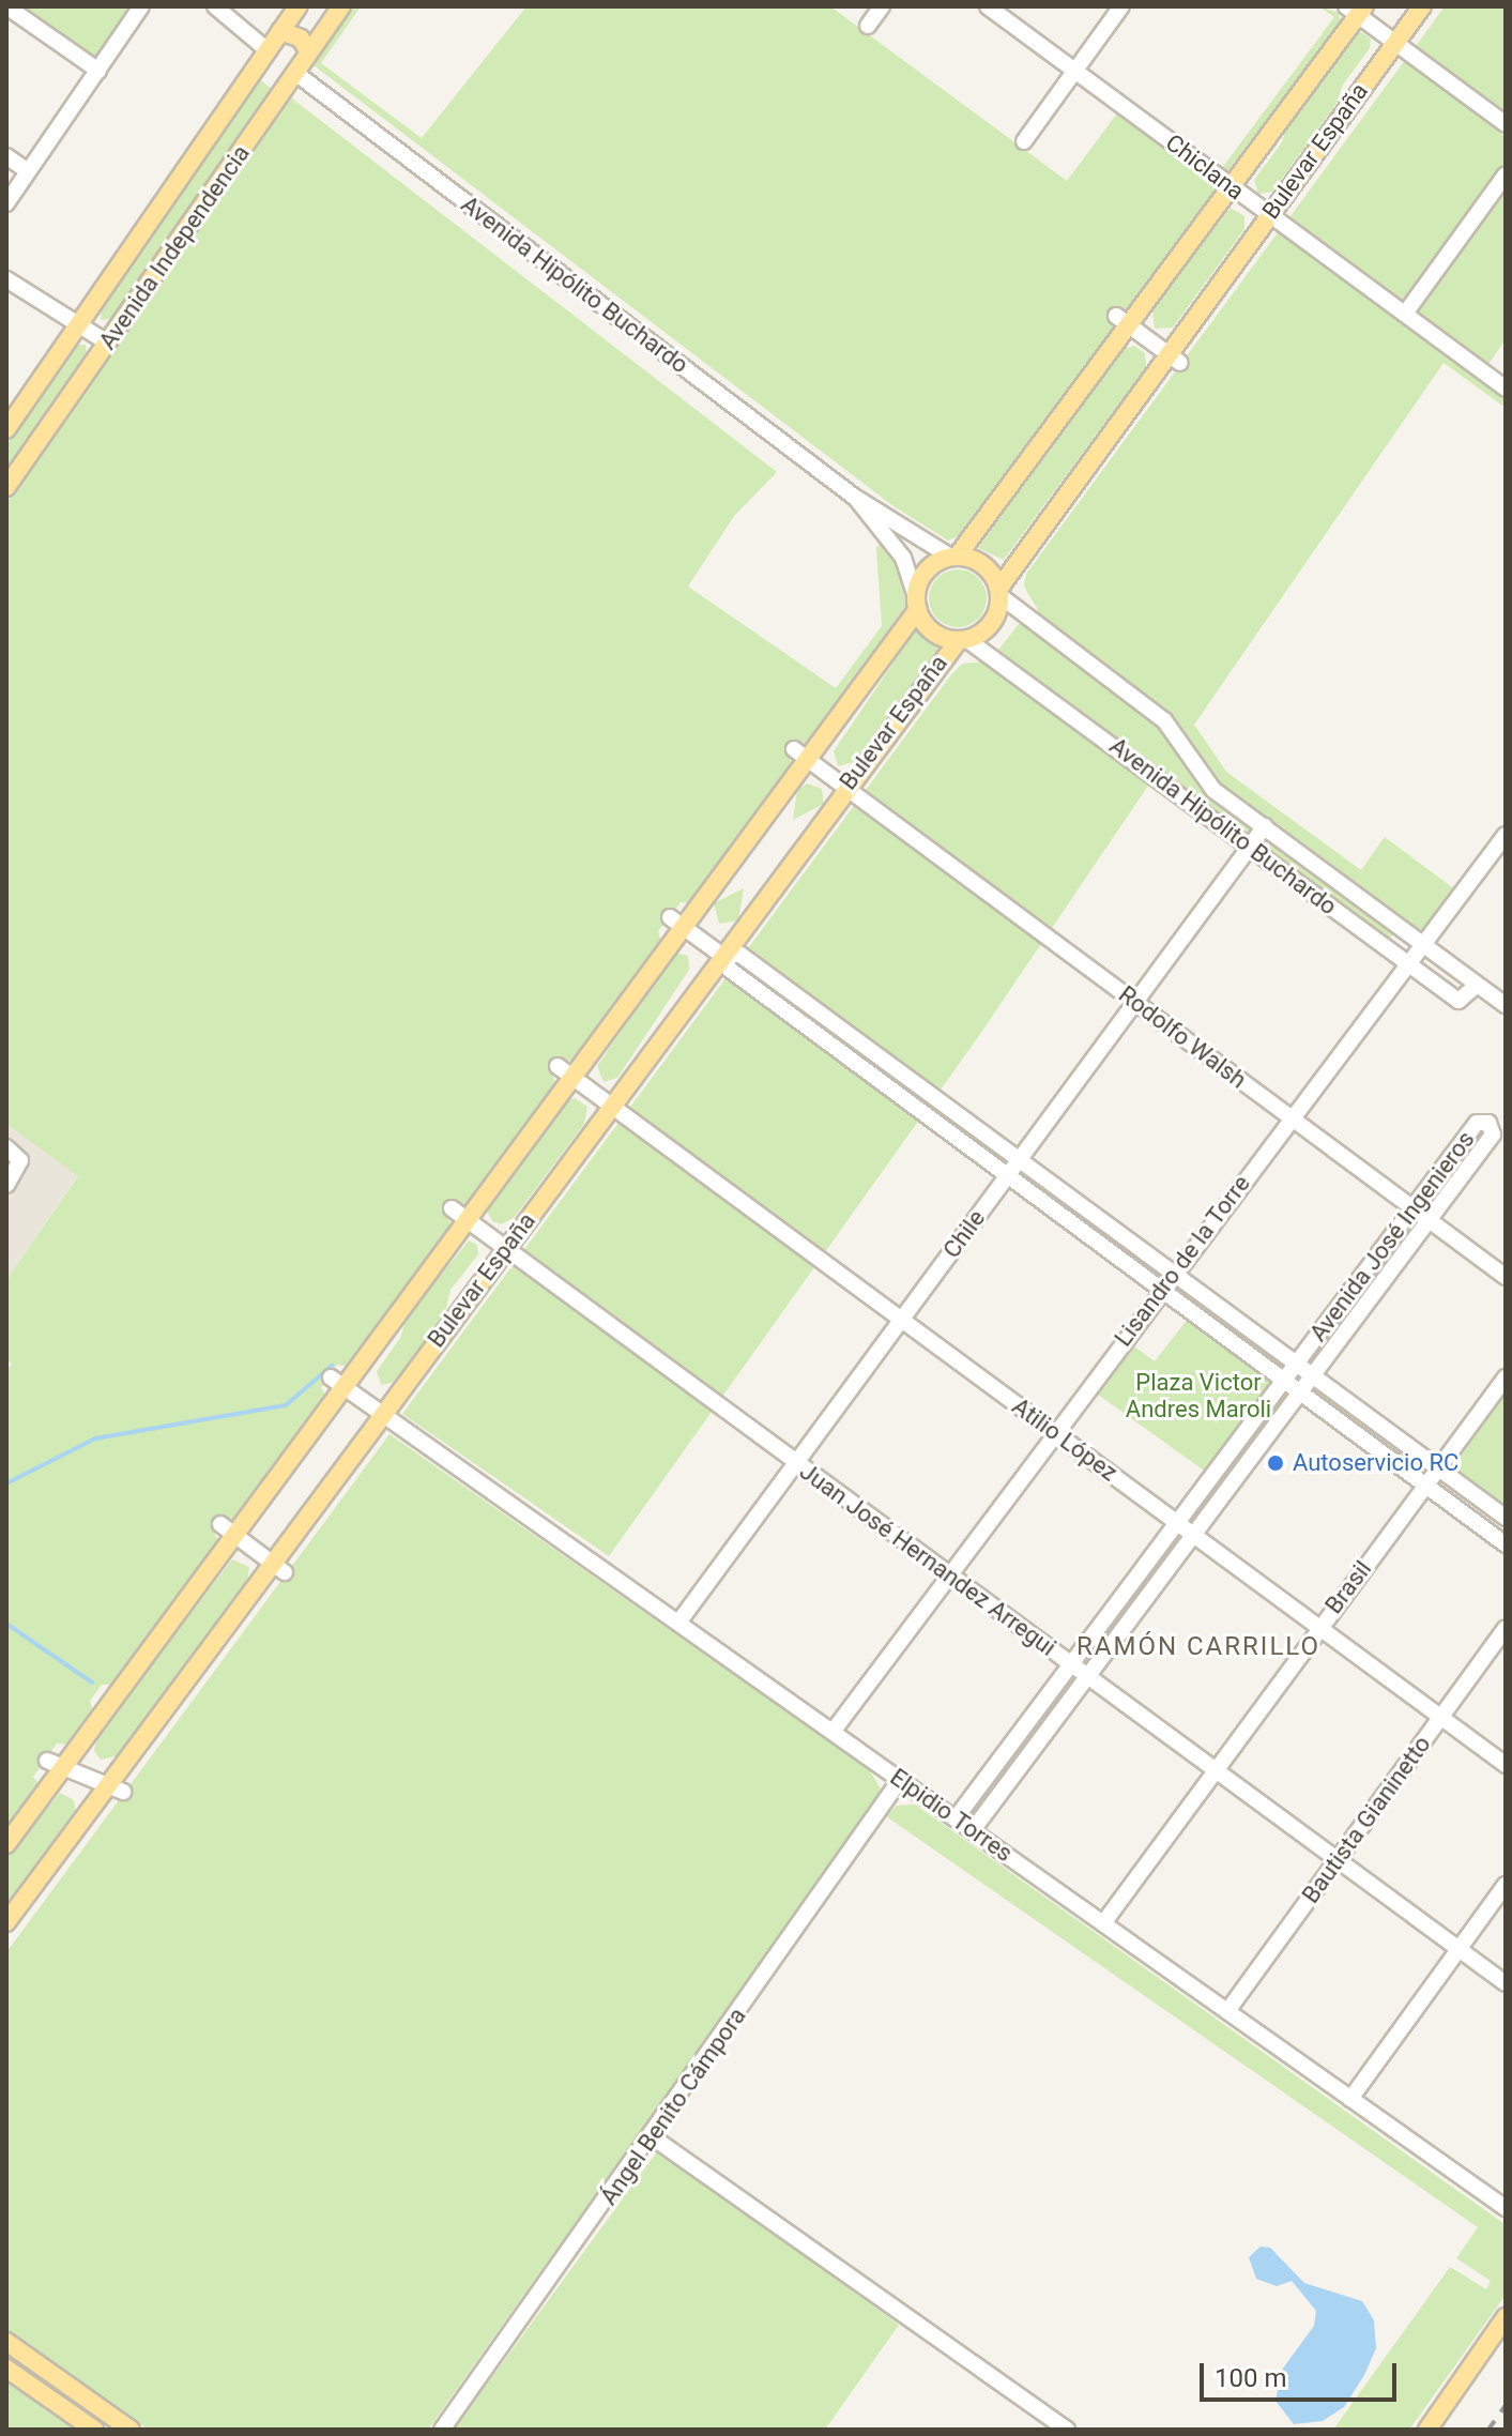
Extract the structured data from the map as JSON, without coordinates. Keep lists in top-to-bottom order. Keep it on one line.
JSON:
{"streets":{"main road":["Bulevar España","Avenida Independencia"],"street":["Chiclana","Avenida Hipólito Buchardo","Rodolfo Walsh","Chile","Avenida José Ingenieros","Lisandro de la Torre","Atilio López","Juan José Hernandez Arregui","Brasil","Elpidio Torres","Bautista Gianinetto","Ángel Benito Cámpora"]},"crossings":[["Bulevar España","Chiclana"],["Bulevar España","Avenida Hipólito Buchardo"],["Bulevar España","Rodolfo Walsh"],["Bulevar España","Atilio López"],["Bulevar España","Juan José Hernandez Arregui"],["Bulevar España","Elpidio Torres"],["Avenida Independencia","Avenida Hipólito Buchardo"],["Avenida Hipólito Buchardo","Chile"],["Avenida Hipólito Buchardo","Lisandro de la Torre"],["Rodolfo Walsh","Chile"],["Rodolfo Walsh","Avenida José Ingenieros"],["Rodolfo Walsh","Lisandro de la Torre"],["Chile","Atilio López"],["Chile","Juan José Hernandez Arregui"],["Chile","Elpidio Torres"],["Avenida José Ingenieros","Atilio López"],["Avenida José Ingenieros","Juan José Hernandez Arregui"],["Avenida José Ingenieros","Elpidio Torres"],["Lisandro de la Torre","Atilio López"],["Lisandro de la Torre","Juan José Hernandez Arregui"],["Lisandro de la Torre","Elpidio Torres"],["Atilio López","Brasil"],["Atilio López","Bautista Gianinetto"],["Juan José Hernandez Arregui","Brasil"],["Juan José Hernandez Arregui","Bautista Gianinetto"],["Brasil","Elpidio Torres"],["Elpidio Torres","Bautista Gianinetto"],["Elpidio Torres","Ángel Benito Cámpora"]],"districts":["RAMÓN CARRILLO"],"parks":["Plaza Victor Andres Maroli"],"places":["Autoservicio RC"],"scale_bar":"100 m"}
